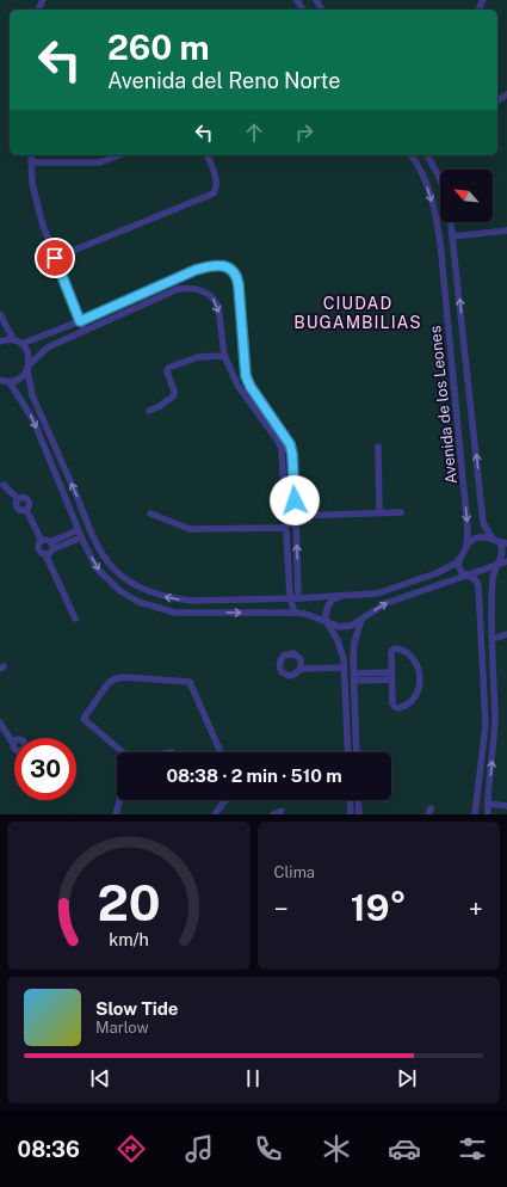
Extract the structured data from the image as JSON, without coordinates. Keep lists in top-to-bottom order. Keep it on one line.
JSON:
{"streets":{"street":["Avenida de los Leones"]},"districts":["CIUDAD BUGAMBILIAS"],"north":"top left","page":{"turn":["260 m","Avenida del Reno Norte"],"limit":"30","trip":"08:38 · 2 min · 510 m","tile":"Clima","heat":["−","19°","+"],"song":["Slow Tide","Marlow"],"tabs":"08:36","gauge":["20","km/h"]}}
